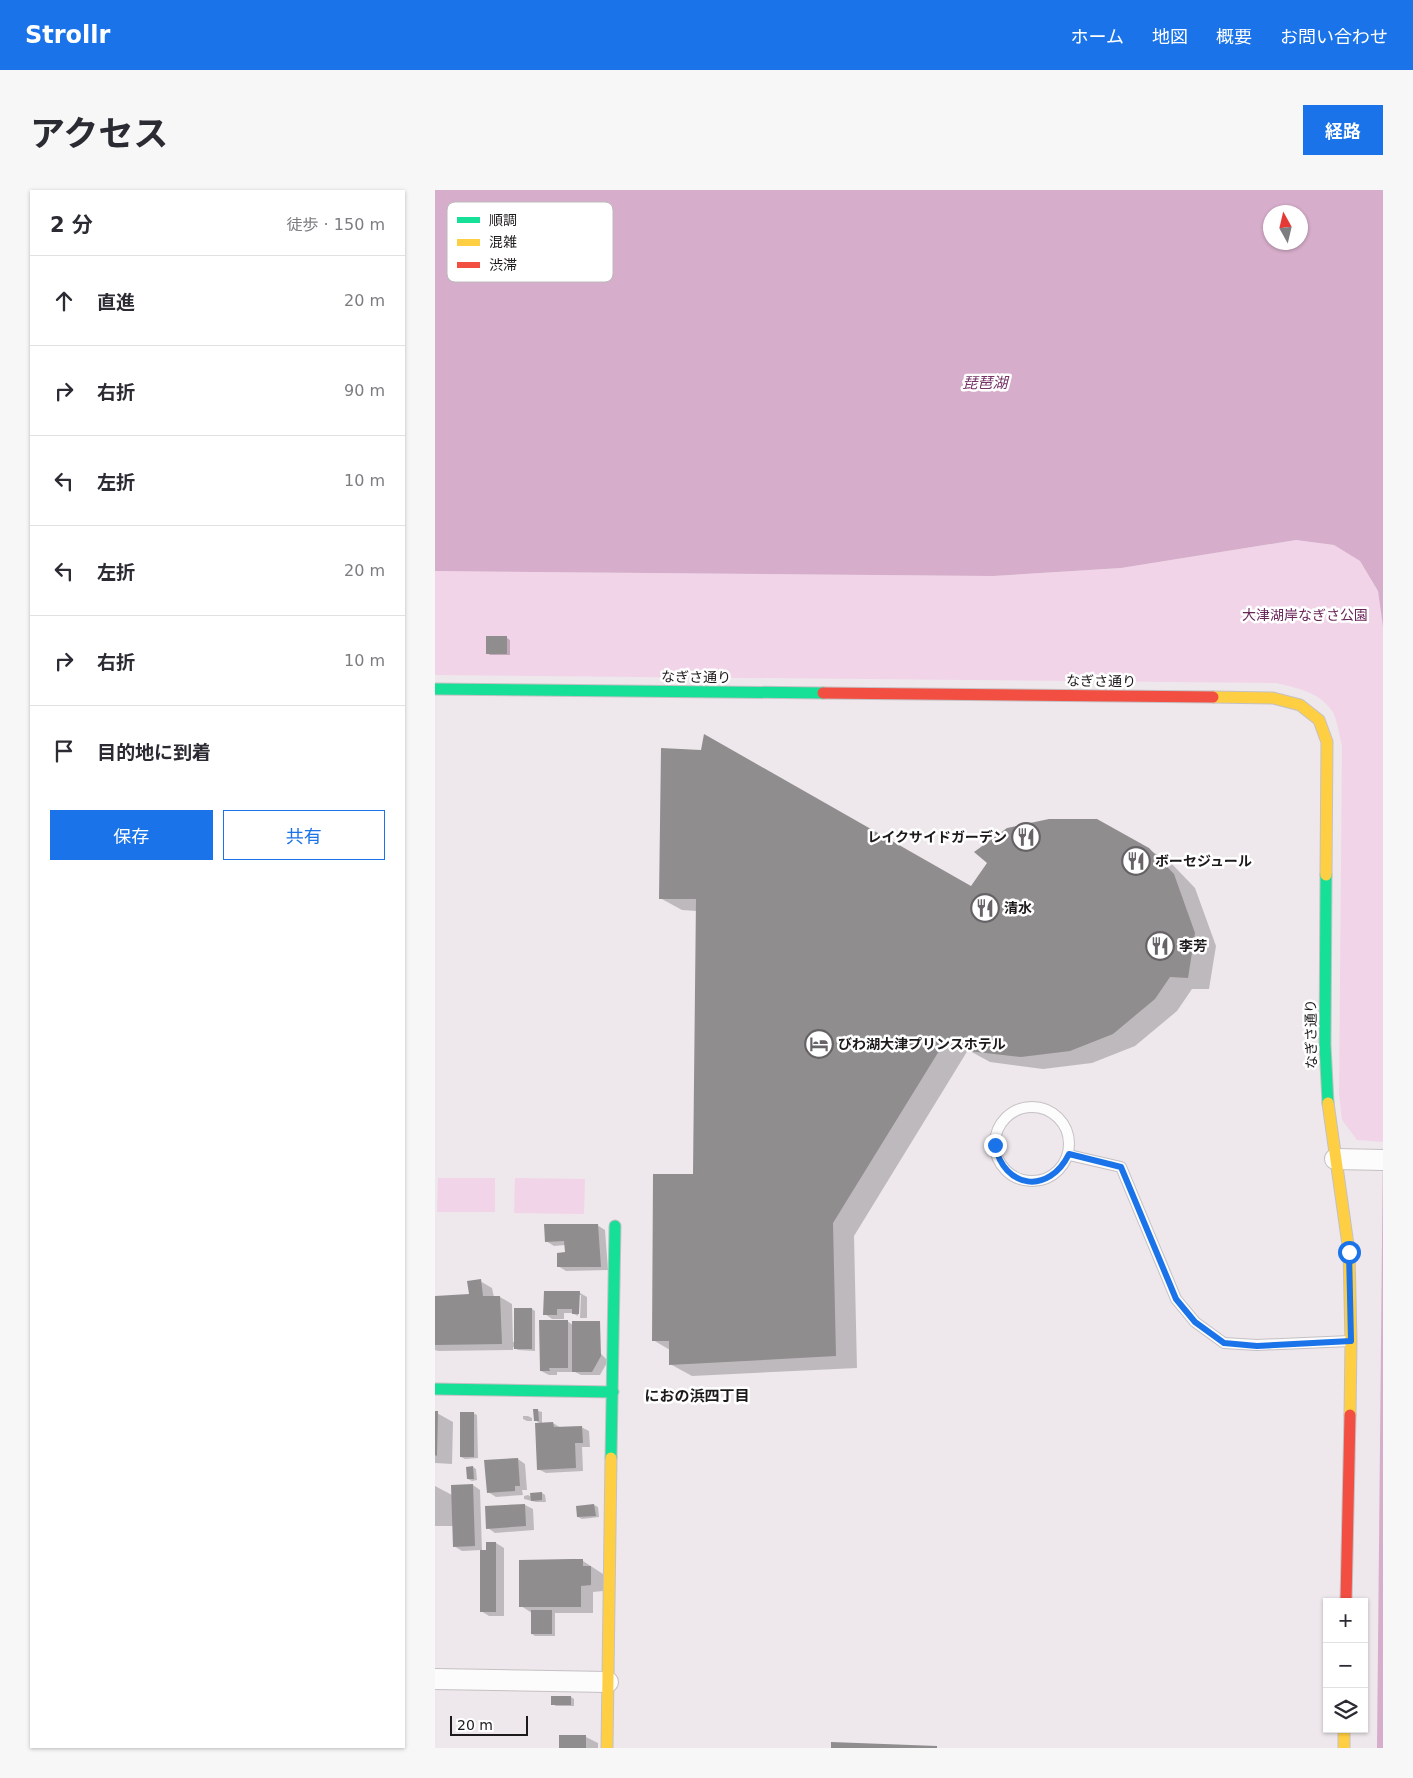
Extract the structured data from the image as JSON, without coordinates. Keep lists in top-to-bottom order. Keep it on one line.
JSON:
{"streets":{"street":["なぎさ通り"]},"districts":["におの浜四丁目"],"water":["琵琶湖"],"parks":["大津湖岸なぎさ公園"],"places":{"restaurant":["レイクサイドガーデン","ボーセジュール","清水","李芳"],"hotel":["びわ湖大津プリンスホテル"]},"legend":["順調","混雑","渋滞"],"scale_bar":"20 m","north":"top","page":{"header":"Strollr","nav":["ホーム","地図","概要","お問い合わせ"],"title":"アクセス","buttons":["経路",["保存","共有"]],"heading":["2 分","徒歩 · 150 m"],"list":[["直進","20 m"],["右折","90 m"],["左折","10 m"],["左折","20 m"],["右折","10 m"],"目的地に到着"],"map_buttons":["+","−"],"scale":"20 m"}}
